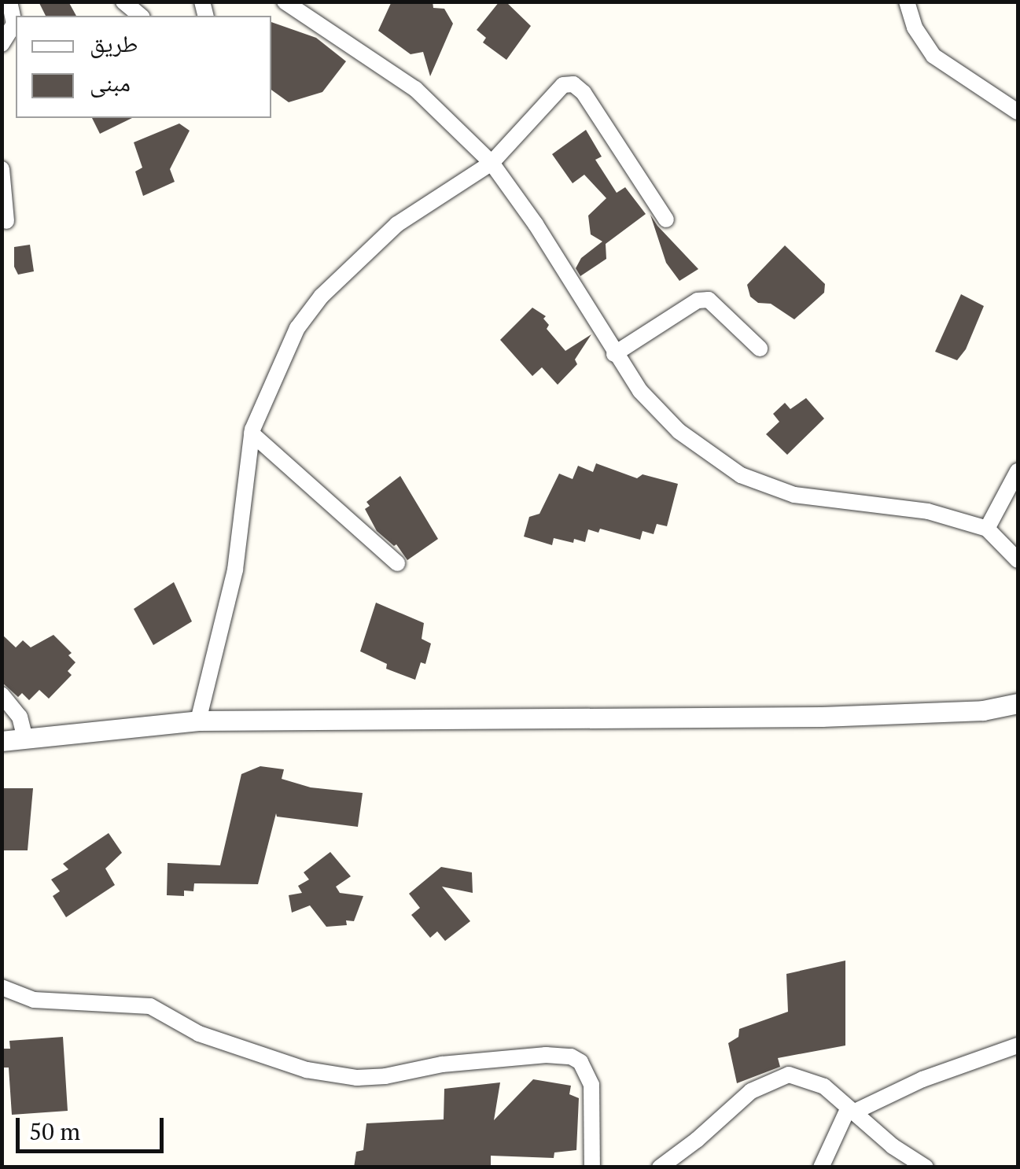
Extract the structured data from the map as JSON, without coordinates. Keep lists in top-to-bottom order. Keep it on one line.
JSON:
{"legend":["طريق","مبنى"],"scale_bar":"50 m"}
